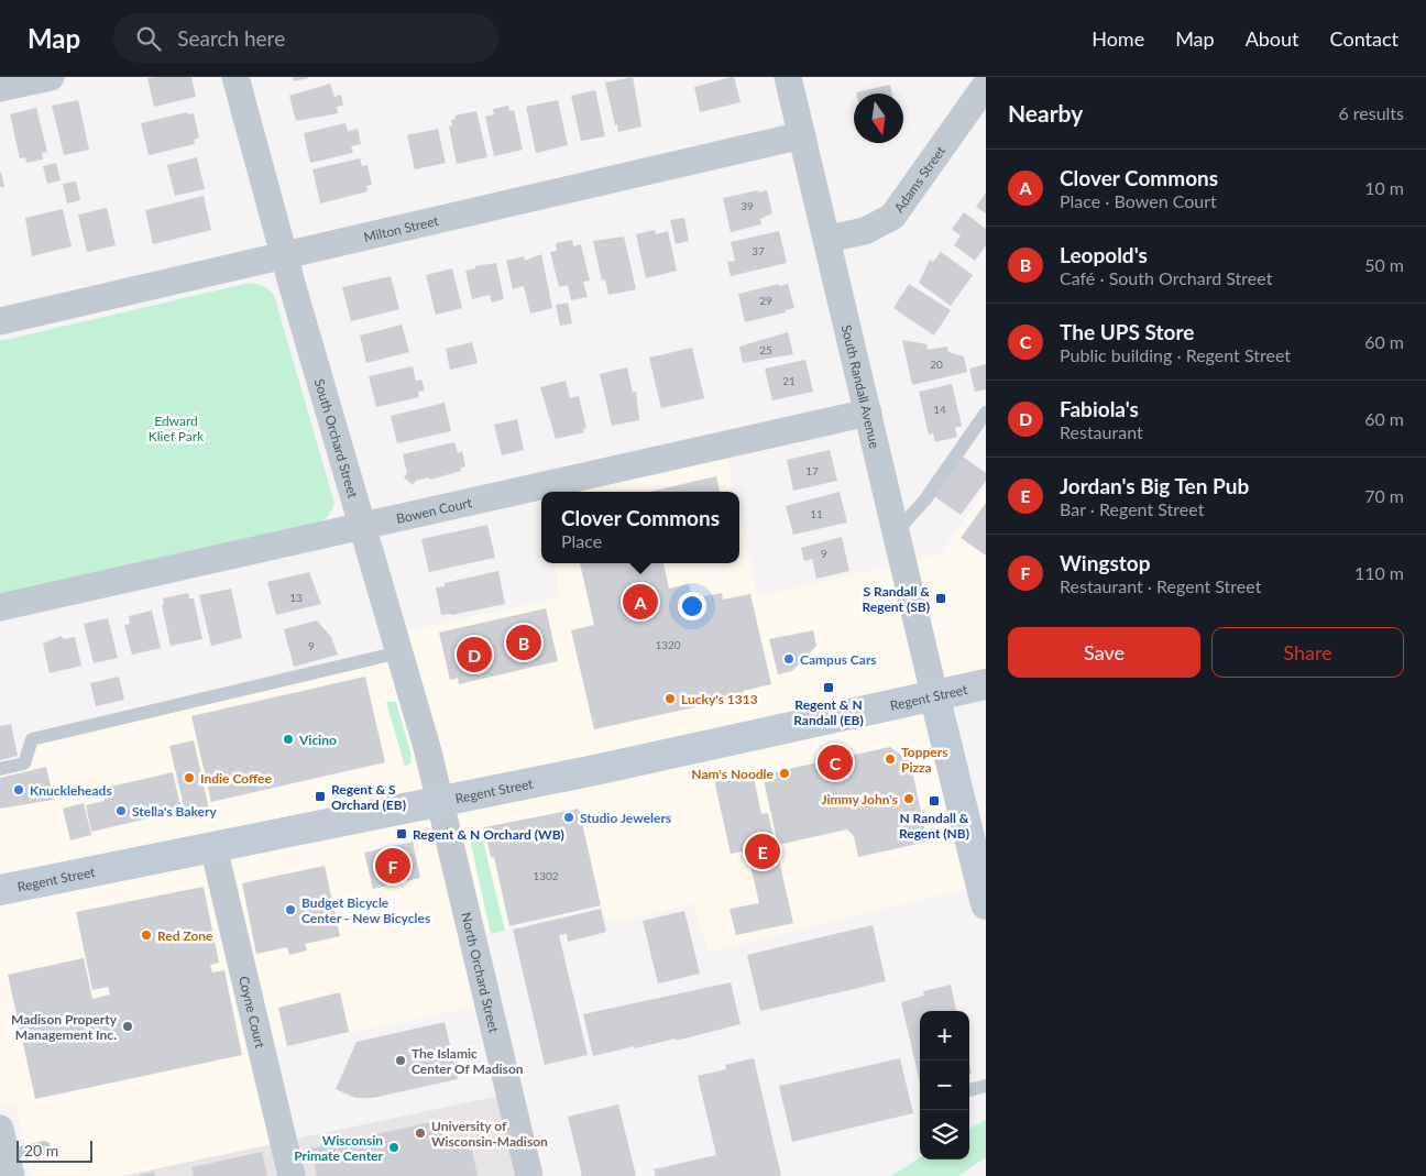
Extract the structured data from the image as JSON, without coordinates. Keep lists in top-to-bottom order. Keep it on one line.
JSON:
{"streets":{"main road":["Regent Street"],"street":["Adams Street","Milton Street","South Randall Avenue","South Orchard Street","Bowen Court","North Orchard Street","Coyne Court"]},"crossings":[["Adams Street","South Randall Avenue"],["Milton Street","South Randall Avenue"],["Milton Street","South Orchard Street"],["South Randall Avenue","Bowen Court"],["South Randall Avenue","Regent Street"],["South Orchard Street","Bowen Court"],["South Orchard Street","Regent Street"],["South Orchard Street","North Orchard Street"],["Regent Street","North Orchard Street"],["Regent Street","Coyne Court"]],"parks":["Edward Klief Park"],"places":{"transit":["S Randall & Regent (SB)","Regent & N Randall (EB)","Regent & S Orchard (EB)","N Randall & Regent (NB)","Regent & N Orchard (WB)"],"other":["Campus Cars","Lucky's 1313","Vicino","Toppers Pizza","Nam's Noodle","Indie Coffee","Knuckleheads","Jimmy John's","Stella's Bakery","Studio Jewelers","Budget Bicycle Center - New Bicycles","Red Zone","Madison Property Management Inc.","The Islamic Center Of Madison","University of Wisconsin-Madison","Wisconsin Primate Center"]},"house_numbers":["39","37","29","25","20","21","14","17","11","9","13","1320","9","1302"],"scale_bar":"20 m","north":"bottom","page":{"header":"Map","search":"Search here","nav":["Home","Map","About","Contact"],"heading":["Nearby","6 results"],"list":[{"mark":"A","name":"Clover Commons","note":"Place · Bowen Court","value":"10 m"},{"mark":"B","name":"Leopold's","note":"Café · South Orchard Street","value":"50 m"},{"mark":"C","name":"The UPS Store","note":"Public building · Regent Street","value":"60 m"},{"mark":"D","name":"Fabiola's","note":"Restaurant","value":"60 m"},{"mark":"E","name":"Jordan's Big Ten Pub","note":"Bar · Regent Street","value":"70 m"},{"mark":"F","name":"Wingstop","note":"Restaurant · Regent Street","value":"110 m"}],"popup":["Clover Commons","Place"],"pins":["A","B","D","C","E","F"],"buttons":["Save","Share"],"map_buttons":["+","−"],"scale":"20 m"}}
